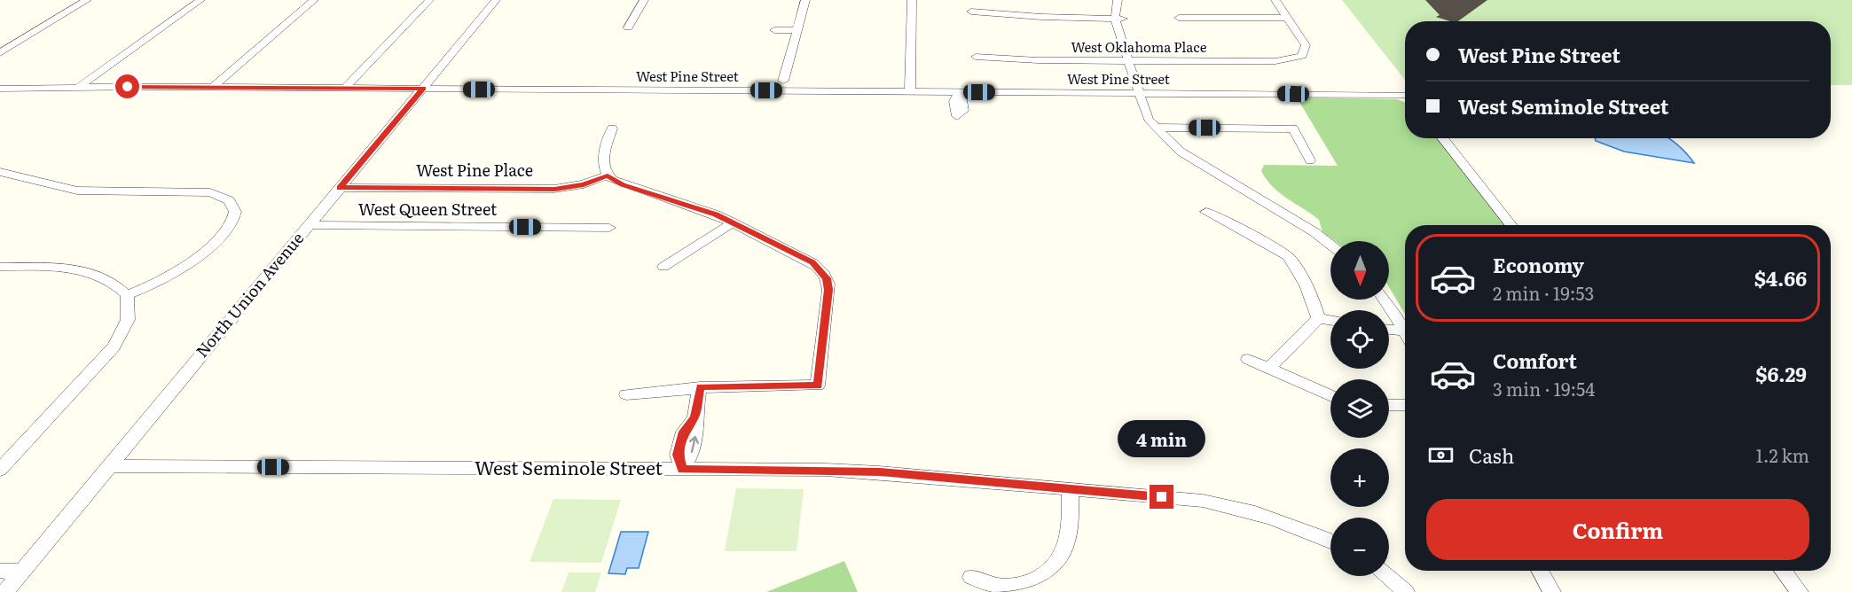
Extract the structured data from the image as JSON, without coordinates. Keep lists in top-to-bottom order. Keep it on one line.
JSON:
{"streets":{"street":["West Oklahoma Place","West Pine Street","West Pine Place","West Queen Street","North Union Avenue","West Seminole Street"]},"crossings":[["West Pine Street","North Union Avenue"],["West Pine Place","North Union Avenue"],["West Queen Street","North Union Avenue"],["North Union Avenue","West Seminole Street"]],"north":"bottom","page":{"banner":["West Pine Street","West Seminole Street"],"list":[{"name":"Economy","note":"2 min · 19:53","value":"$4.66"},{"name":"Comfort","note":"3 min · 19:54","value":"$6.29"}],"map_buttons":["+","−"],"bubble":"4 min","pay":["Cash","1.2 km"],"buttons":"Confirm"}}
